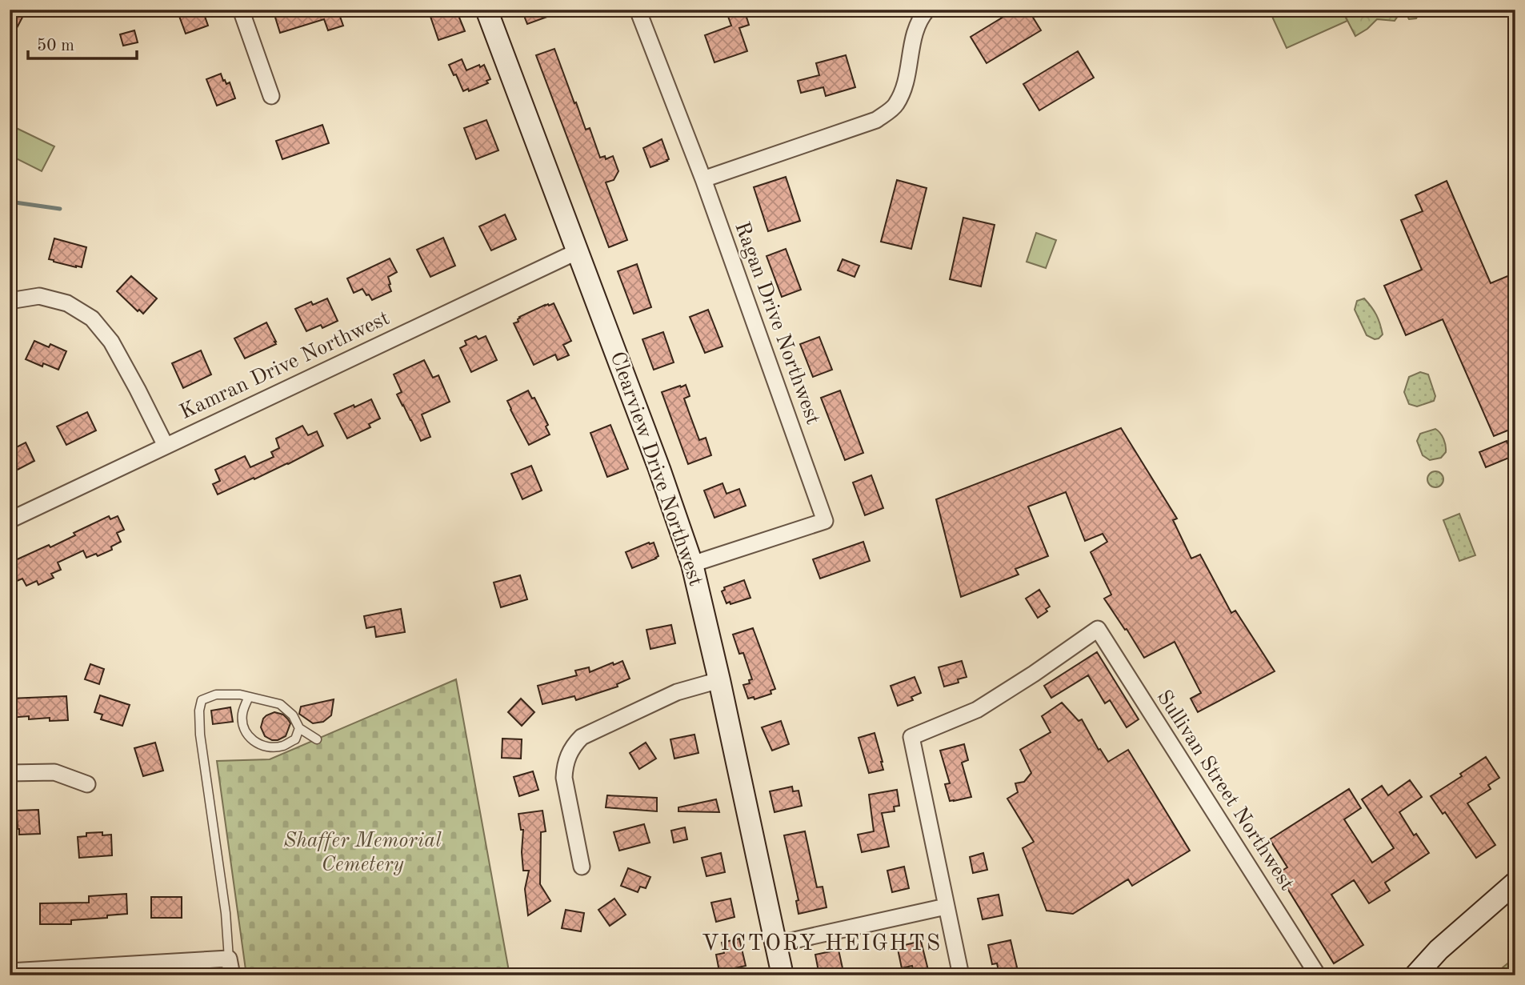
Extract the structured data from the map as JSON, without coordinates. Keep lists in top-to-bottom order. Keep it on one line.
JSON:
{"streets":{"street":["Ragan Drive Northwest","Kamran Drive Northwest","Clearview Drive Northwest","Sullivan Street Northwest"]},"crossings":[["Ragan Drive Northwest","Clearview Drive Northwest"],["Kamran Drive Northwest","Clearview Drive Northwest"]],"districts":["VICTORY HEIGHTS"],"parks":["Shaffer Memorial Cemetery"],"scale_bar":"50 m"}
